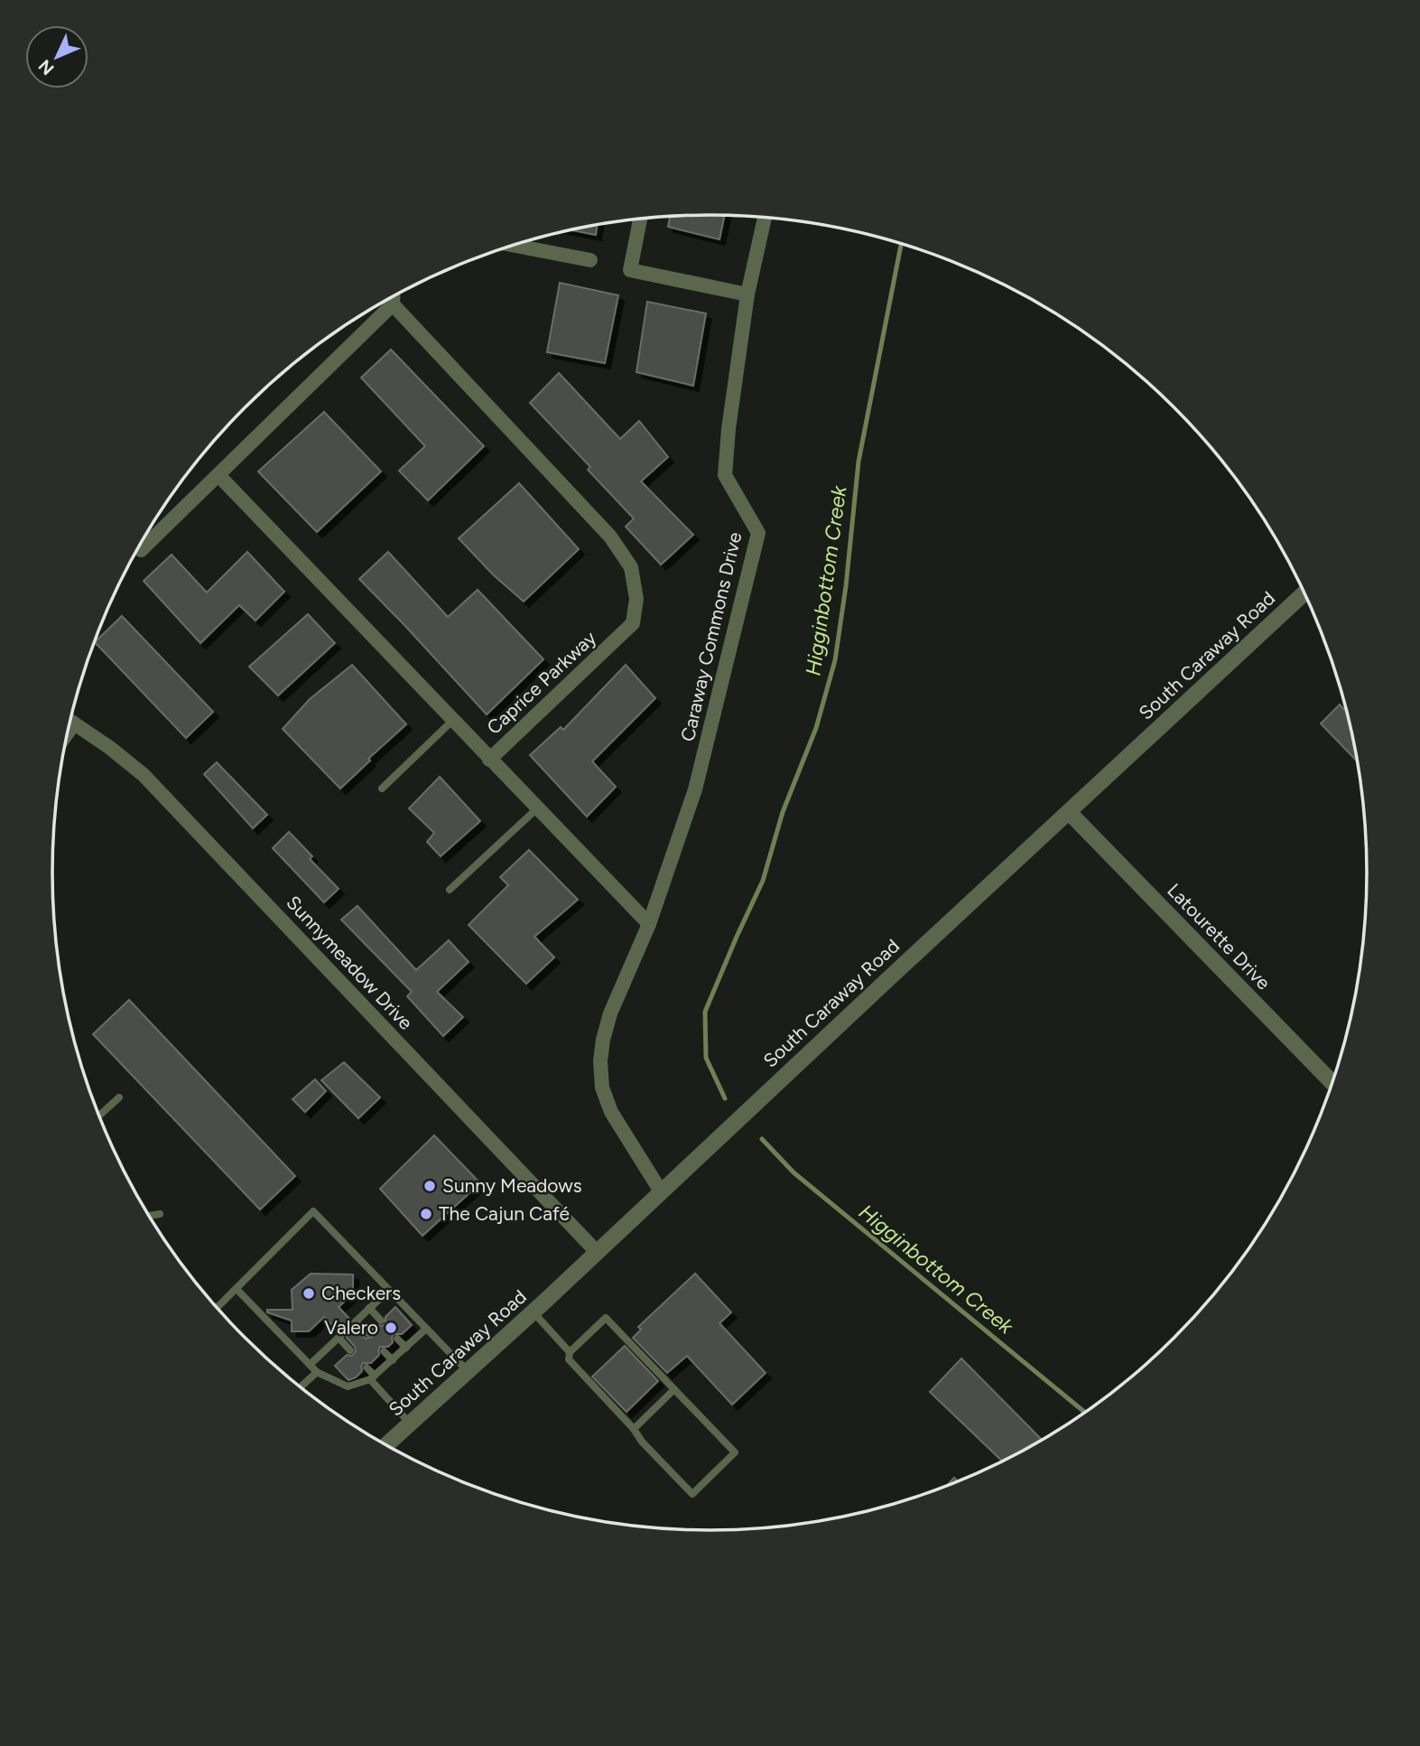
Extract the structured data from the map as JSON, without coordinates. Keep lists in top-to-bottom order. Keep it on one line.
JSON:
{"streets":{"street":["Caraway Commons Drive","South Caraway Road","Caprice Parkway","Latourette Drive","Sunnymeadow Drive"]},"crossings":[["Caraway Commons Drive","Caprice Parkway"],["South Caraway Road","Latourette Drive"],["South Caraway Road","Sunnymeadow Drive"]],"water":["Higginbottom Creek"],"places":["Sunny Meadows","The Cajun Café","Checkers","Valero"],"north":"bottom left"}
